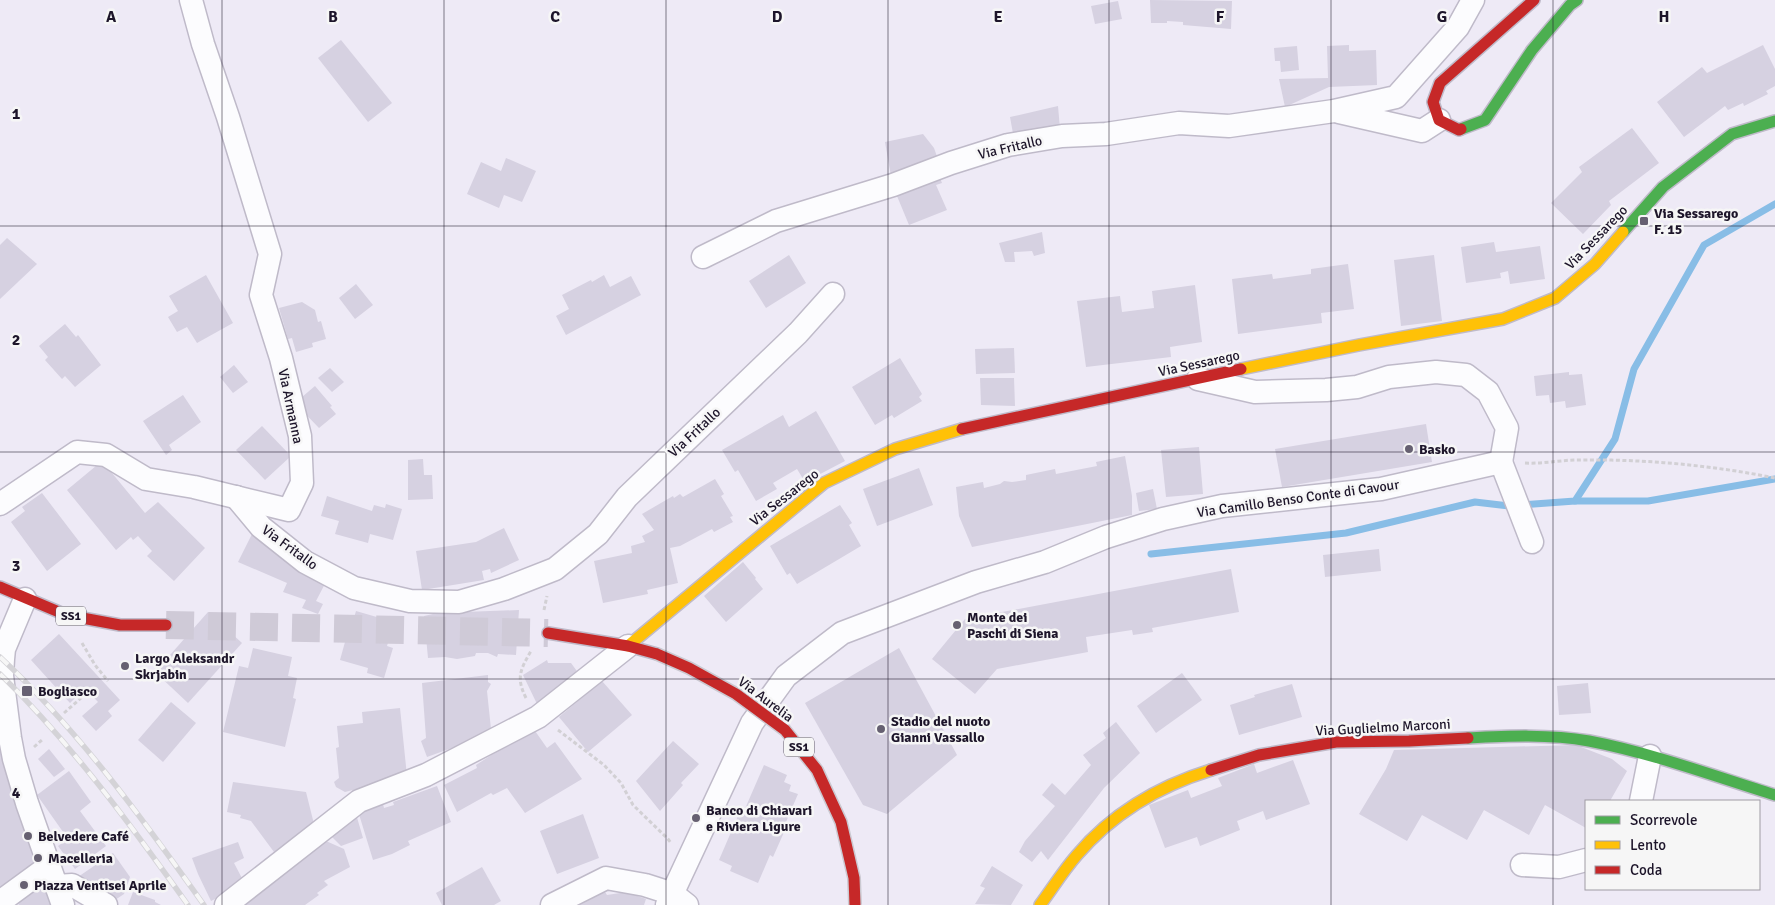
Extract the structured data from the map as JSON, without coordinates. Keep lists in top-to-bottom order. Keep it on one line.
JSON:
{"streets":{"street":["Via Fritallo","Via Sessarego","Via Armanna","Via Camillo Benso Conte di Cavour","SS1","Via Aurelia","Via Guglielmo Marconi"]},"crossings":[["Via Fritallo","Via Armanna"],["Via Sessarego","Via Aurelia"]],"places":{"transit":["Via Sessarego F. 15","Bogliasco"],"other":["Basko","Monte dei Paschi di Siena","Largo Aleksandr Skrjabin","Stadio del nuoto Gianni Vassallo","Banco di Chiavari e Riviera Ligure","Belvedere Café","Macelleria","Piazza Ventisei Aprile"]},"legend":["Scorrevole","Lento","Coda"],"grid":{"columns":["A","B","C","D","E","F","G","H"],"rows":["1","2","3","4"]}}
